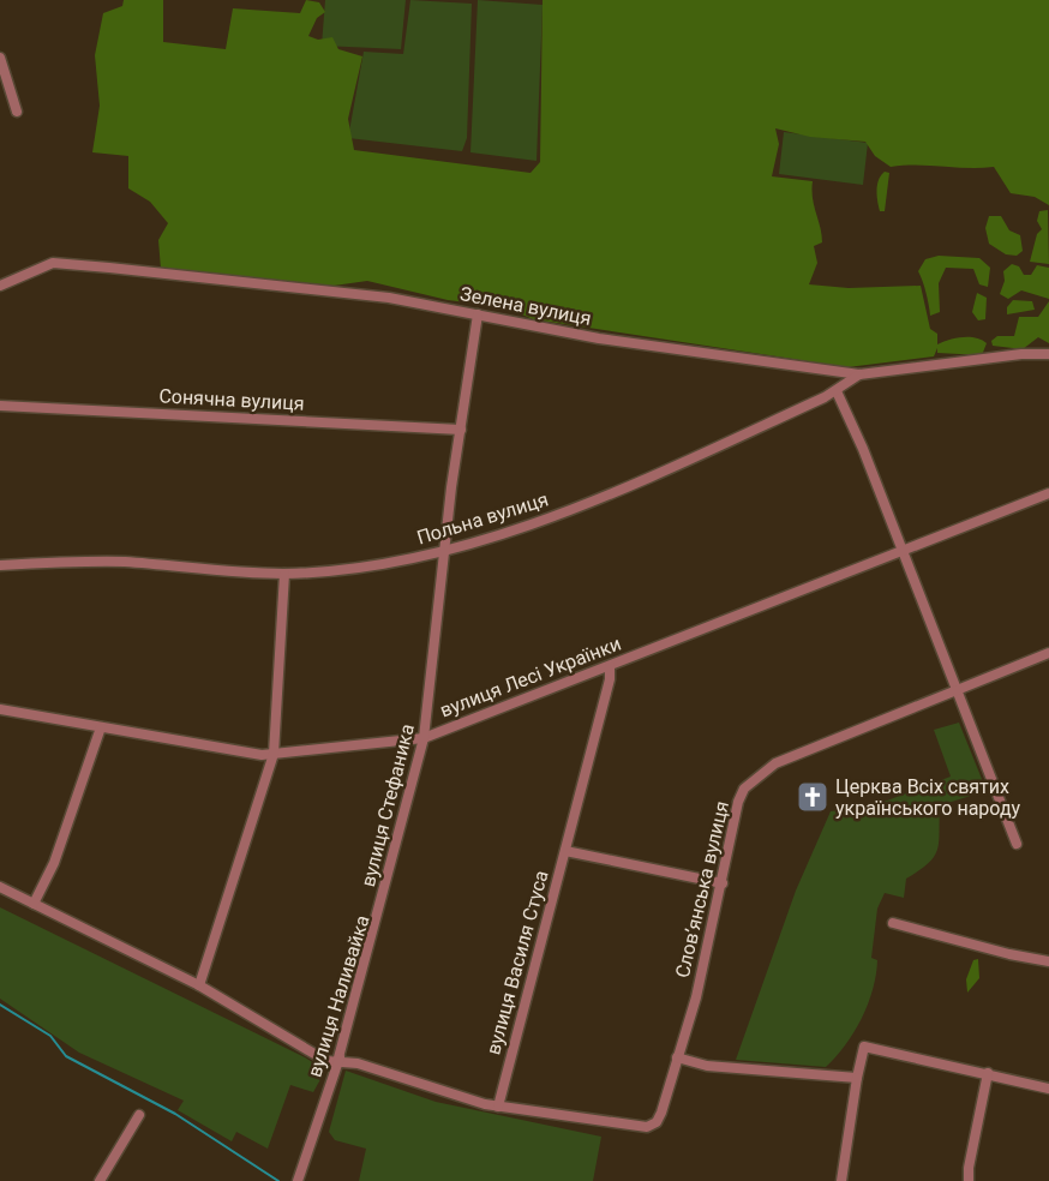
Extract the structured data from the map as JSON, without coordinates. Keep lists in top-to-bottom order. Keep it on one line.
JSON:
{"streets":{"street":["Зелена вулиця","Сонячна вулиця","Польна вулиця","вулиця Лесі Українки","вулиця Стефаника","Словʼянська вулиця","вулиця Василя Стуса","вулиця Наливайка"]},"crossings":[["Зелена вулиця","Польна вулиця"],["Зелена вулиця","вулиця Стефаника"],["Сонячна вулиця","вулиця Стефаника"],["Польна вулиця","вулиця Стефаника"],["вулиця Лесі Українки","вулиця Стефаника"],["вулиця Лесі Українки","вулиця Василя Стуса"],["вулиця Стефаника","вулиця Наливайка"],["Словʼянська вулиця","вулиця Василя Стуса"]],"places":{"church":["Церква Всіх святих українського народу"]}}
